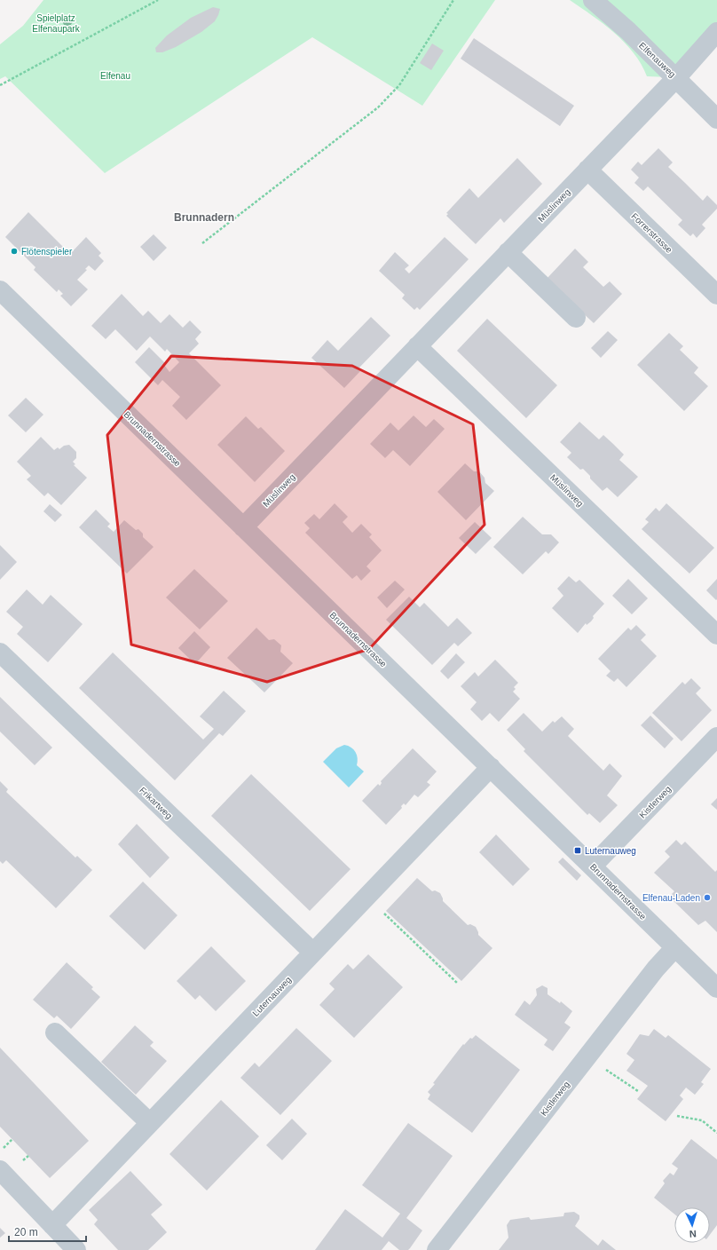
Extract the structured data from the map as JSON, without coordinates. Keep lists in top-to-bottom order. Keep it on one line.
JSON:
{"streets":{"street":["Elfenauweg","Müslinweg","Forrerstrasse","Brunnadernstrasse","Kistlerweg","Frikartweg","Luternauweg"]},"crossings":[["Elfenauweg","Müslinweg"],["Müslinweg","Forrerstrasse"],["Müslinweg","Brunnadernstrasse"],["Brunnadernstrasse","Kistlerweg"],["Brunnadernstrasse","Luternauweg"],["Frikartweg","Luternauweg"]],"districts":["Brunnadern"],"parks":["Spielplatz Elfenaupark","Elfenau"],"places":{"other":["Flötenspieler","Elfenau-Laden"],"transit":["Luternauweg"]},"scale_bar":"20 m","north":"bottom"}
